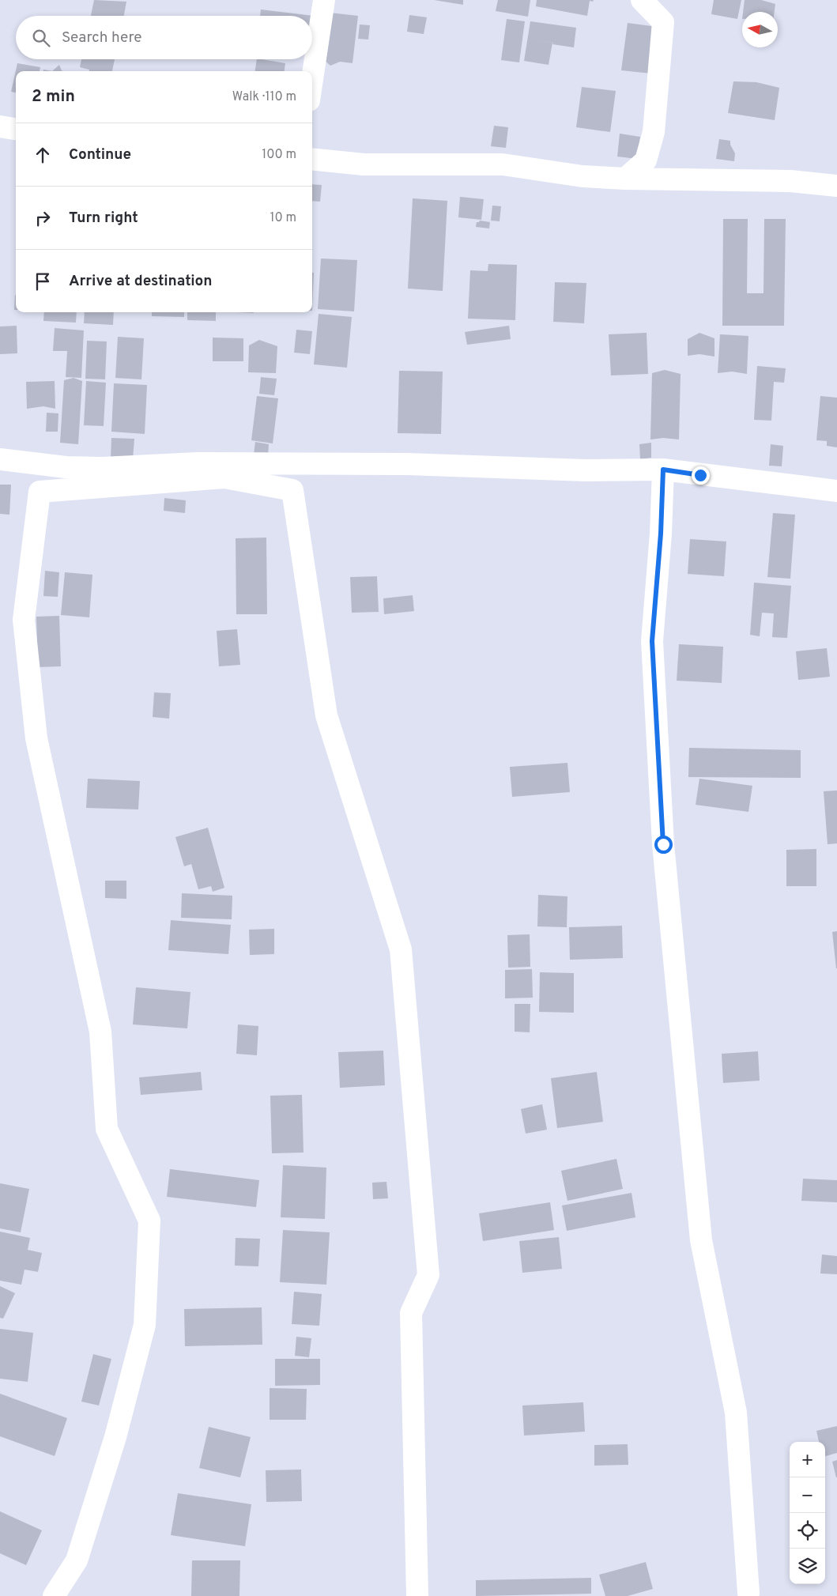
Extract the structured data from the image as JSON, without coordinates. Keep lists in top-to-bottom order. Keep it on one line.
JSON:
{"north":"left","page":{"search":"Search here","heading":["2 min","Walk · 110 m"],"list":[["Continue","100 m"],["Turn right","10 m"],"Arrive at destination"],"map_buttons":["+","−"]}}
